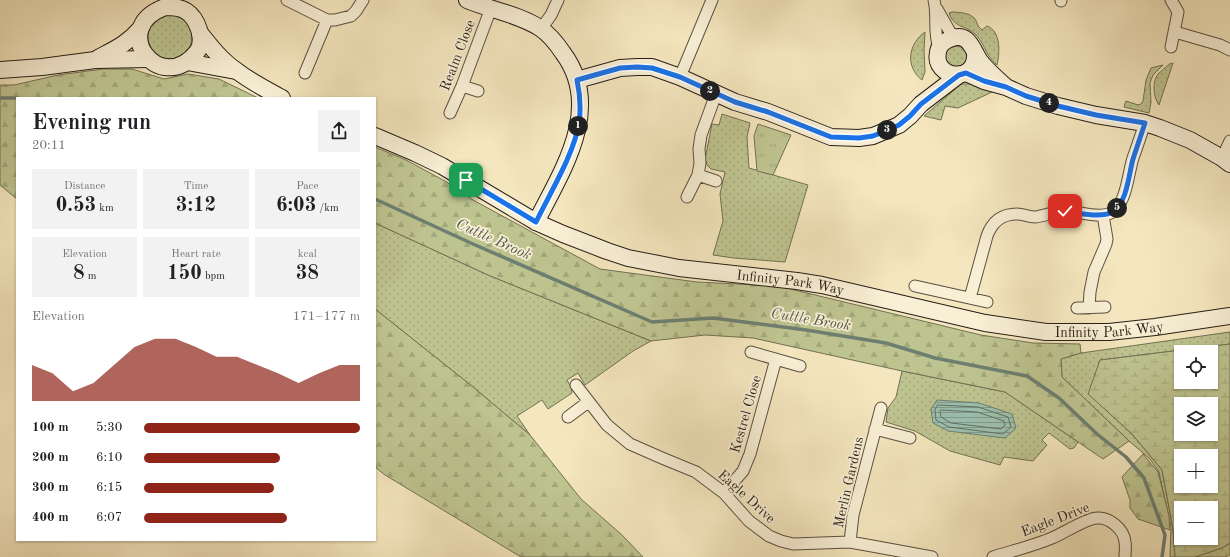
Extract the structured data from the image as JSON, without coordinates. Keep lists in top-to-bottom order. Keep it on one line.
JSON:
{"streets":{"street":["Realm Close","Infinity Park Way","Kestrel Close","Merlin Gardens","Eagle Drive"]},"crossings":[["Kestrel Close","Eagle Drive"],["Merlin Gardens","Eagle Drive"]],"water":["Cuttle Brook"],"page":{"pins":["2","4","1","3","5"],"heading":["Evening run","20:11"],"stats":[["Distance","0.53 km"],["Time","3:12"],["Pace","6:03 /km"],["Elevation","8 m"],["Heart rate","150 bpm"],["kcal","38"]],"chart":["Elevation","171–177 m"],"map_buttons":["+","−"],"list":[{"name":"100 m","note":"5:30"},{"name":"200 m","note":"6:10"},{"name":"300 m","note":"6:15"},{"name":"400 m","note":"6:07"}]}}
